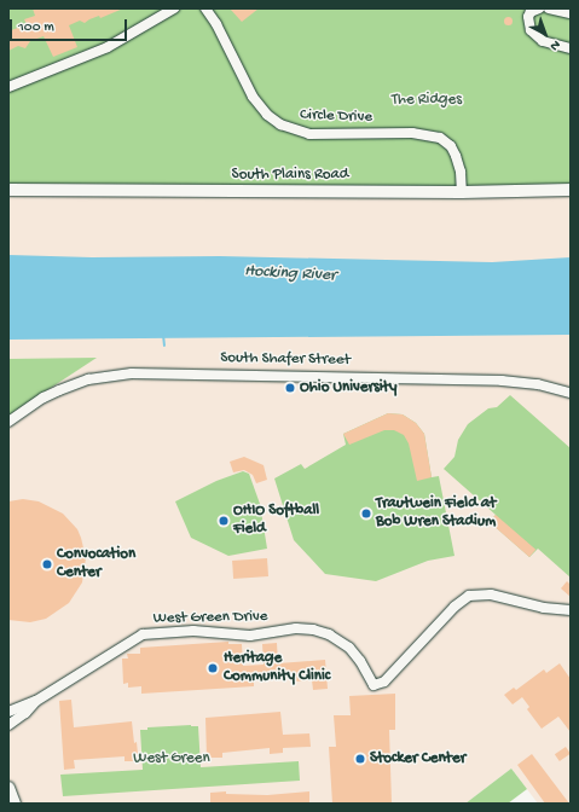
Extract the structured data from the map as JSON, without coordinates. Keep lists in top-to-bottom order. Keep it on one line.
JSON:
{"streets":{"main road":["South Plains Road"],"street":["Circle Drive","South Shafer Street","West Green Drive"]},"crossings":[["Circle Drive","South Plains Road"]],"water":["Hocking River"],"parks":["The Ridges","West Green"],"places":["Ohio University","Trautwein Field at Bob Wren Stadium","OHIO Softball Field","Convocation Center","Heritage Community Clinic","Stocker Center"],"scale_bar":"100 m","north":"bottom right"}
